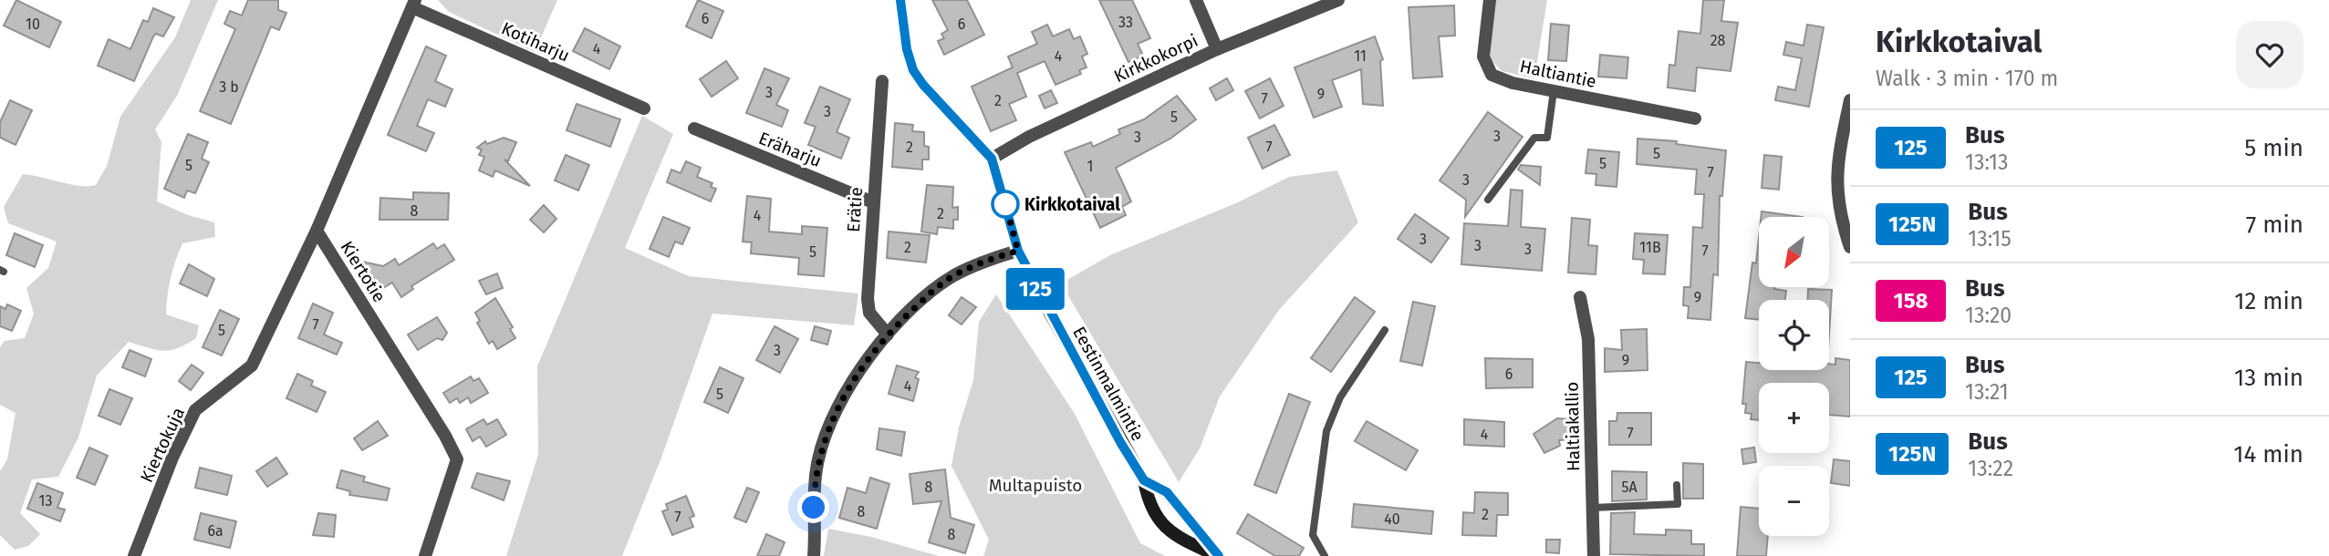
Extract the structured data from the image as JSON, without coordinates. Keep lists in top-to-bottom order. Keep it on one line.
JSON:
{"streets":{"street":["Kotiharju","Kirkkokorpi","Haltiantie","Eräharju","Erätie","Kiertotie","Eestinmalmintie","Haltiakallio","Kiertokuja"]},"crossings":[["Kirkkokorpi","Eestinmalmintie"],["Eräharju","Erätie"],["Kiertotie","Kiertokuja"]],"parks":["Multapuisto"],"places":["Kirkkotaival"],"lines":["bus line 125"],"house_numbers":["6","33","10","6","28","4","4","11","3 b","3","9","7","2","3","5","3","3","2","7","5","5","5","1","7","3","8","2","4","3","3","2","11B","3","7","5","9","7","5","3","9","6","4","5","7","4","8","5A","13","8","2","7","40","6a","8"],"north":"bottom left","page":{"on_map":"125","heading":["Kirkkotaival","Walk · 3 min · 170 m"],"list":[{"mark":"125","name":"Bus","note":"13:13","value":"5 min"},{"mark":"125N","name":"Bus","note":"13:15","value":"7 min"},{"mark":"158","name":"Bus","note":"13:20","value":"12 min"},{"mark":"125","name":"Bus","note":"13:21","value":"13 min"},{"mark":"125N","name":"Bus","note":"13:22","value":"14 min"}],"map_buttons":["+","−"]}}
